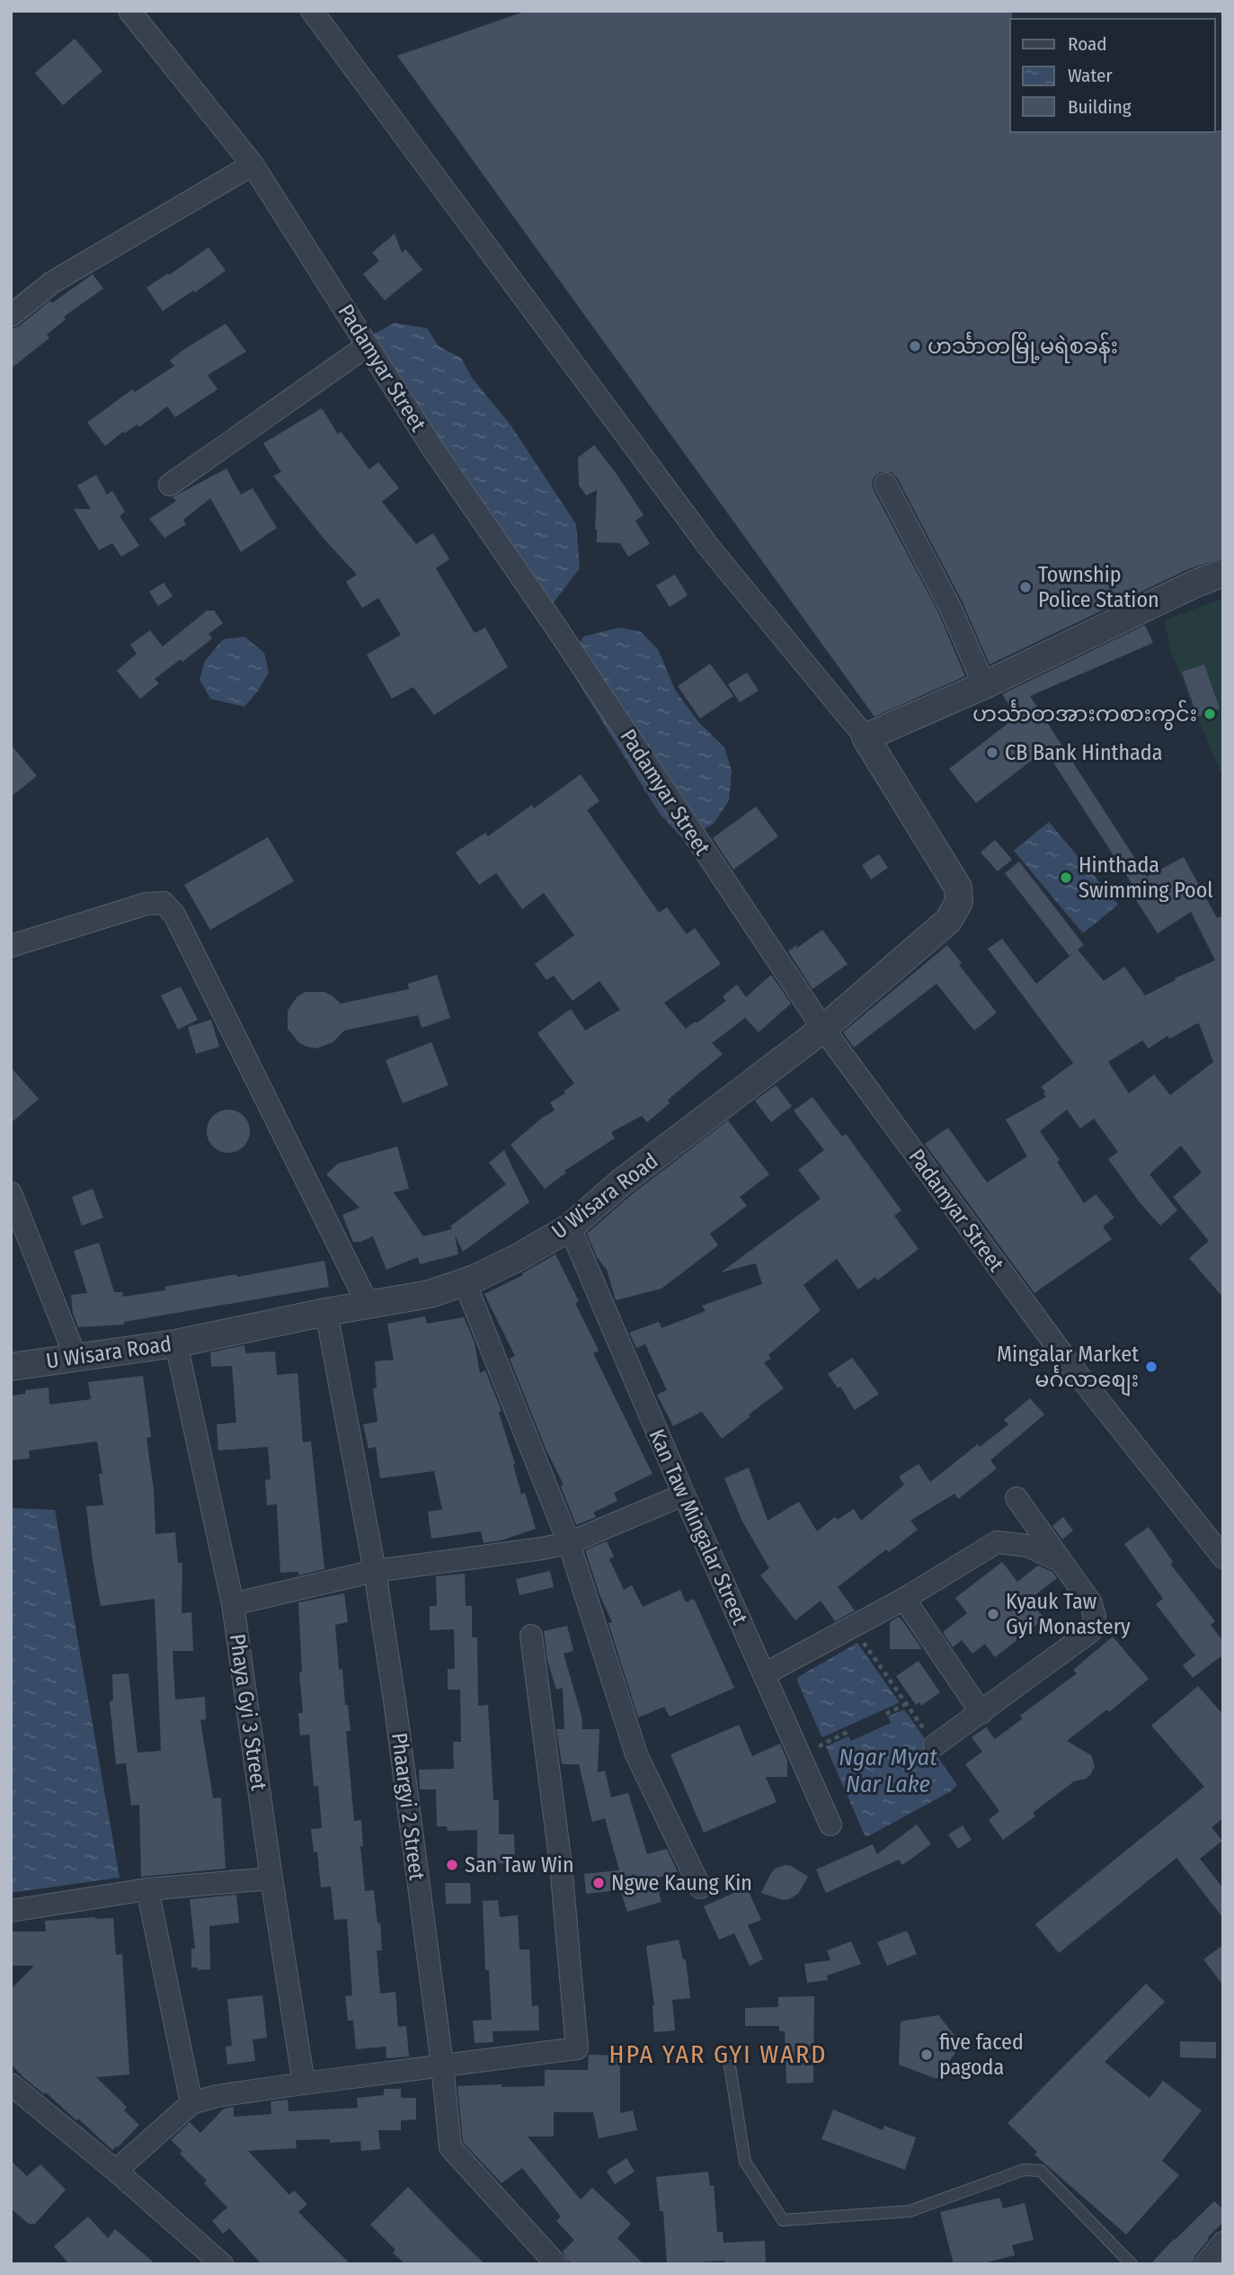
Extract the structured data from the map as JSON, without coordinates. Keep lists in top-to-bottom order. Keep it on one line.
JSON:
{"streets":{"street":["Padamyar Street","U Wisara Road","Kan Taw Mingalar Street","Phaya Gyi 3 Street","Phaargyi 2 Street"]},"crossings":[["Padamyar Street","U Wisara Road"],["U Wisara Road","Kan Taw Mingalar Street"],["U Wisara Road","Phaya Gyi 3 Street"],["U Wisara Road","Phaargyi 2 Street"]],"districts":["HPA YAR GYI WARD"],"water":["Ngar Myat Nar Lake"],"places":["ဟင်္သာတမြို့မရဲစခန်း","Township Police Station","ဟင်္သာတအားကစားကွင်း","CB Bank Hinthada","Hinthada Swimming Pool","Mingalar Market မင်္ဂလာစျေး","Kyauk Taw Gyi Monastery","San Taw Win","Ngwe Kaung Kin","five faced pagoda"],"legend":["Road","Water","Building"]}
